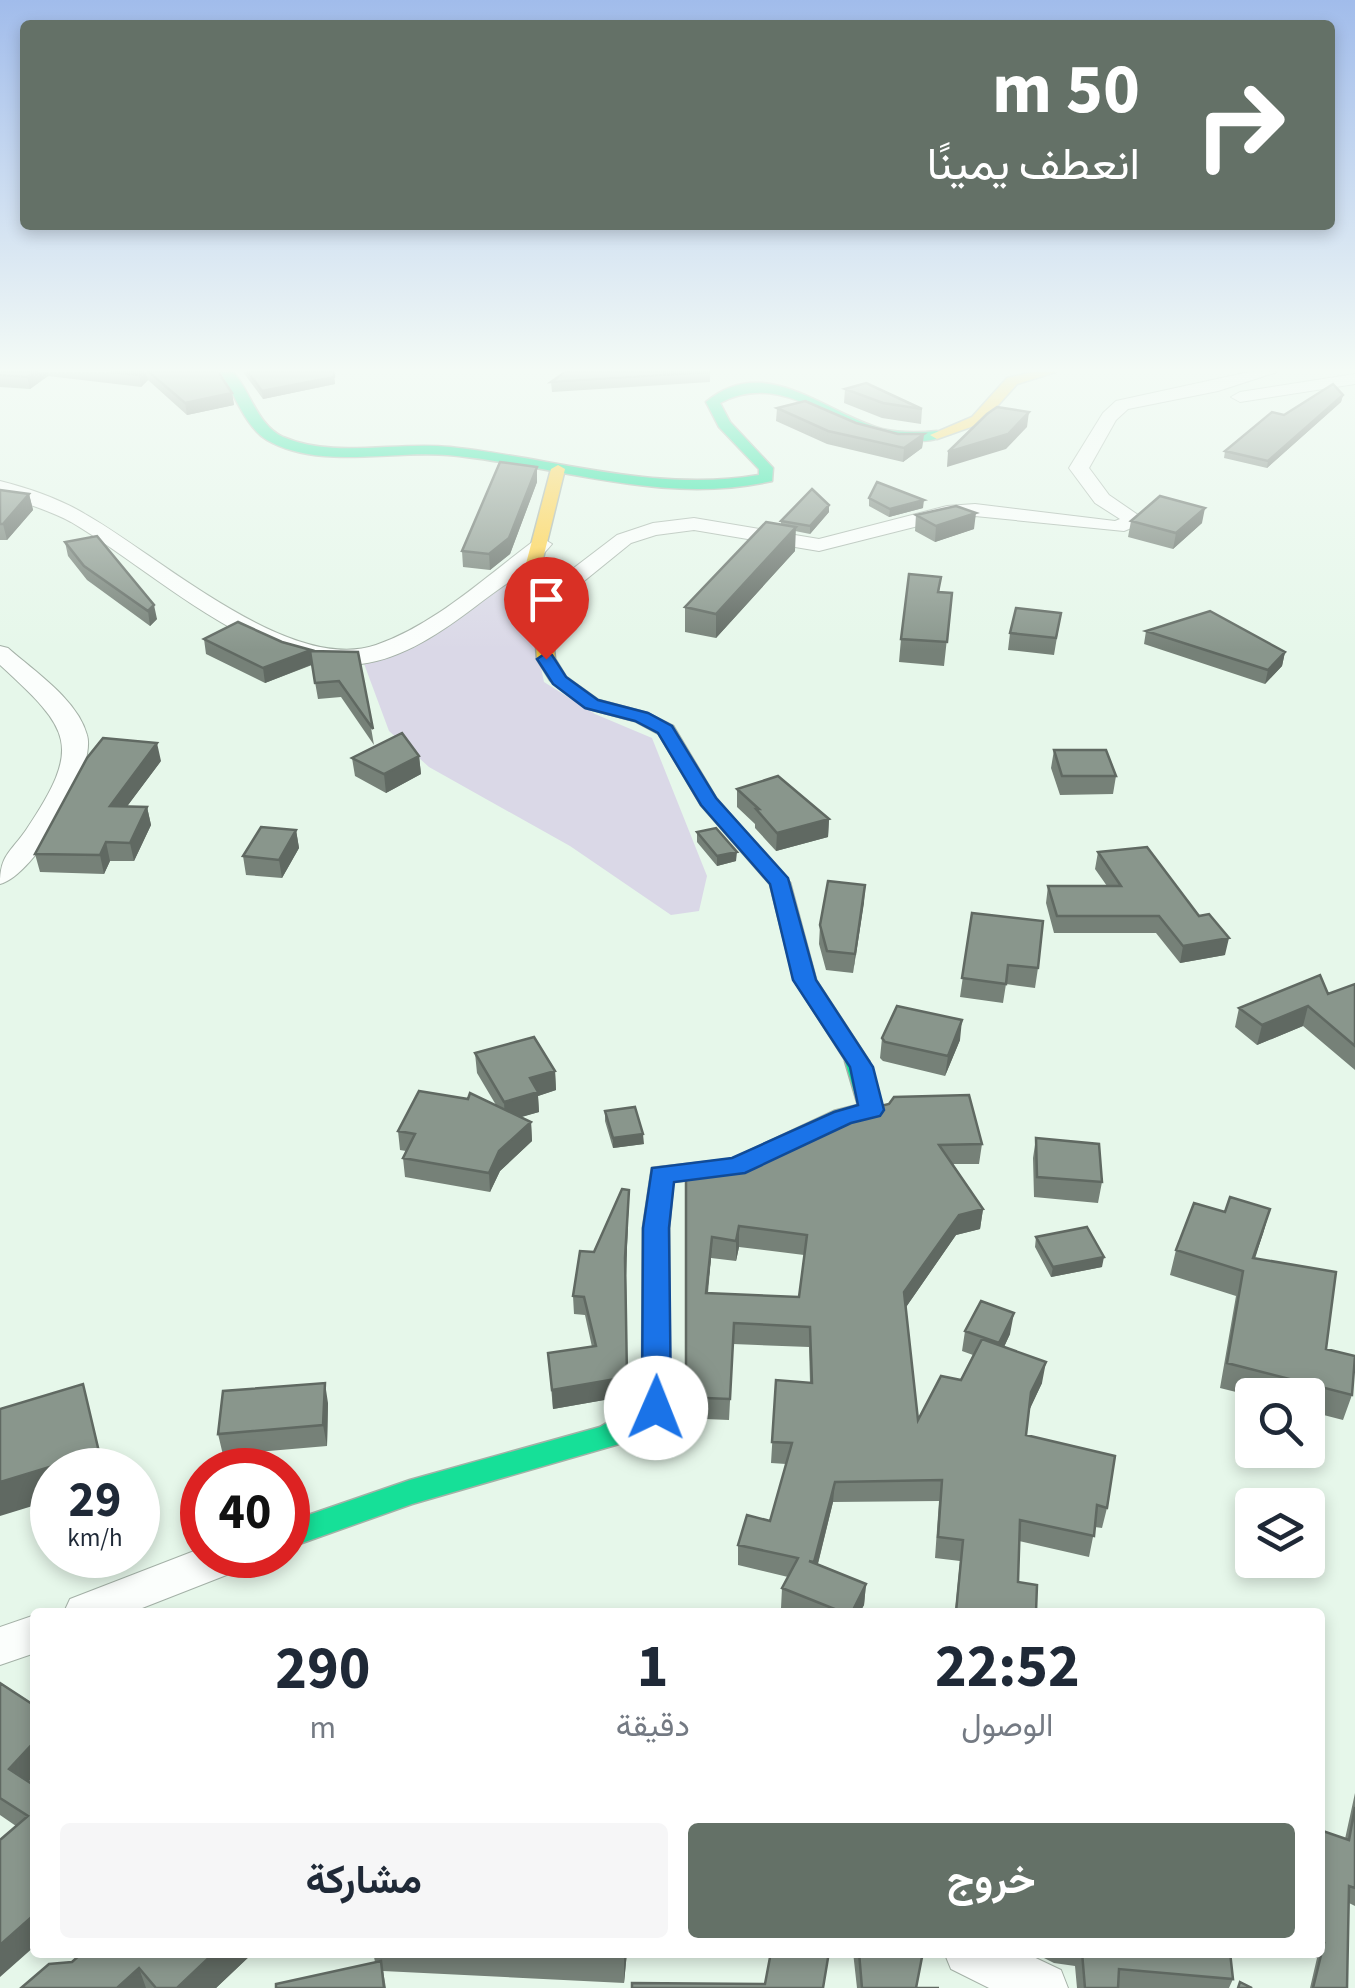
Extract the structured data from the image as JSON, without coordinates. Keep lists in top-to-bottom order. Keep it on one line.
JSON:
{"page":{"turn":["50 m","انعطف يمينًا"],"speed":"29 km/h","limit":"40","eta":["22:52","الوصول","1","دقيقة","290","m"],"buttons":["خروج","مشاركة"]}}
